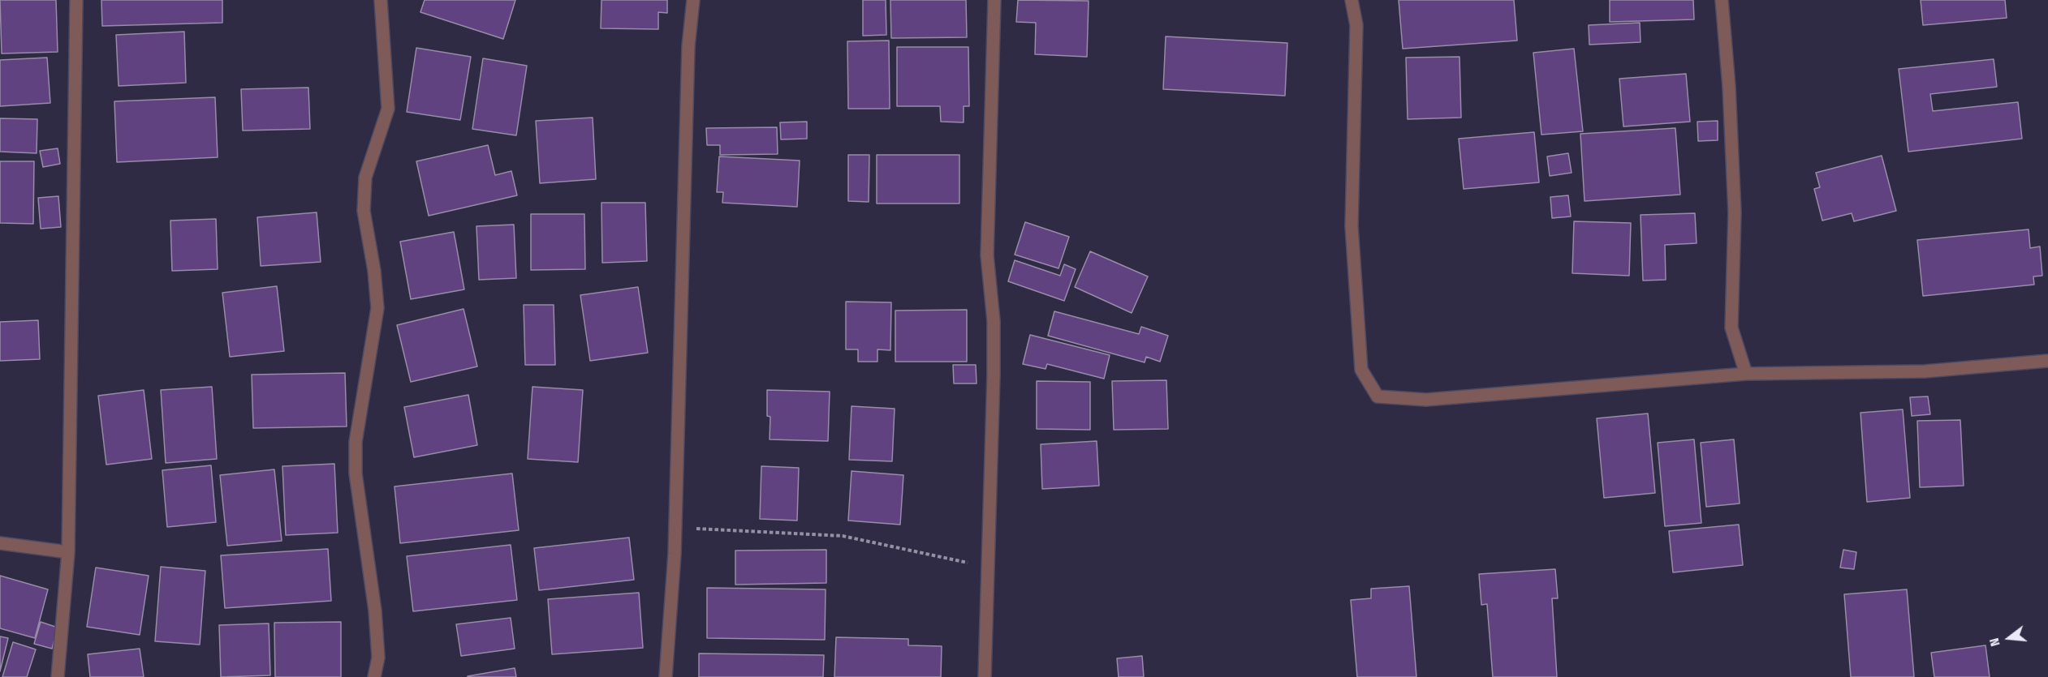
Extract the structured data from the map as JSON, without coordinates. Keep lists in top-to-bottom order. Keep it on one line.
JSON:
{"north":"left"}
